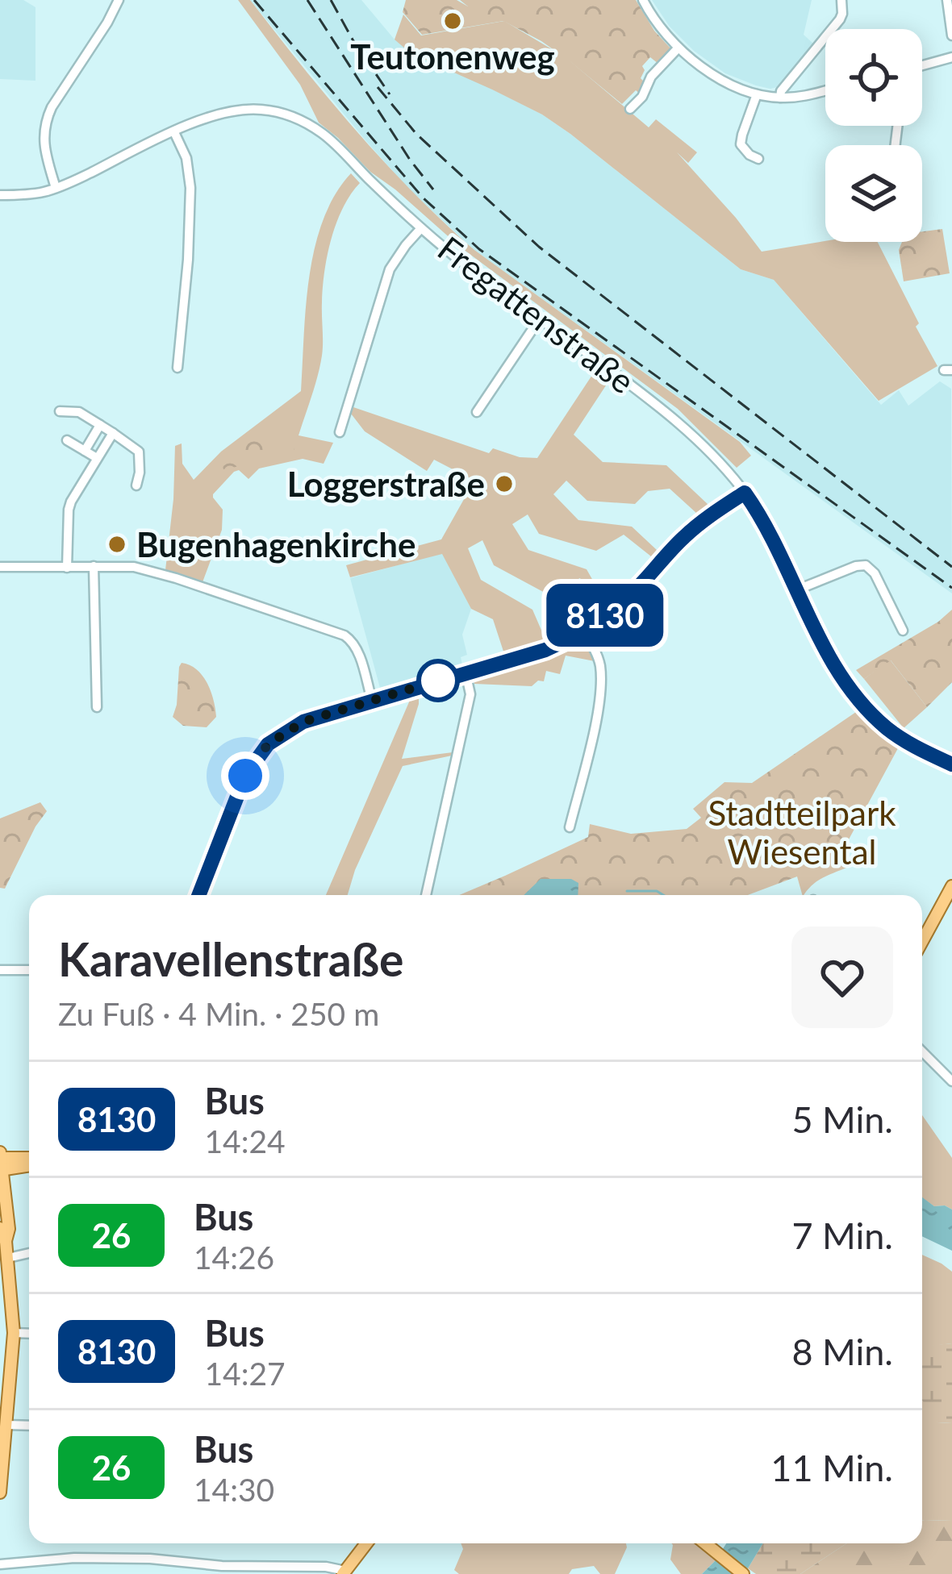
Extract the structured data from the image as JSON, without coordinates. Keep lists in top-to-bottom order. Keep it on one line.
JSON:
{"streets":{"street":["Fregattenstraße"]},"parks":["Stadtteilpark Wiesental"],"places":["Teutonenweg","Loggerstraße","Bugenhagenkirche"],"lines":["bus line 8130"],"page":{"on_map":"8130","heading":["Karavellenstraße","Zu Fuß · 4 Min. · 250 m"],"list":[{"mark":"8130","name":"Bus","note":"14:24","value":"5 Min."},{"mark":"26","name":"Bus","note":"14:26","value":"7 Min."},{"mark":"8130","name":"Bus","note":"14:27","value":"8 Min."},{"mark":"26","name":"Bus","note":"14:30","value":"11 Min."}]}}
